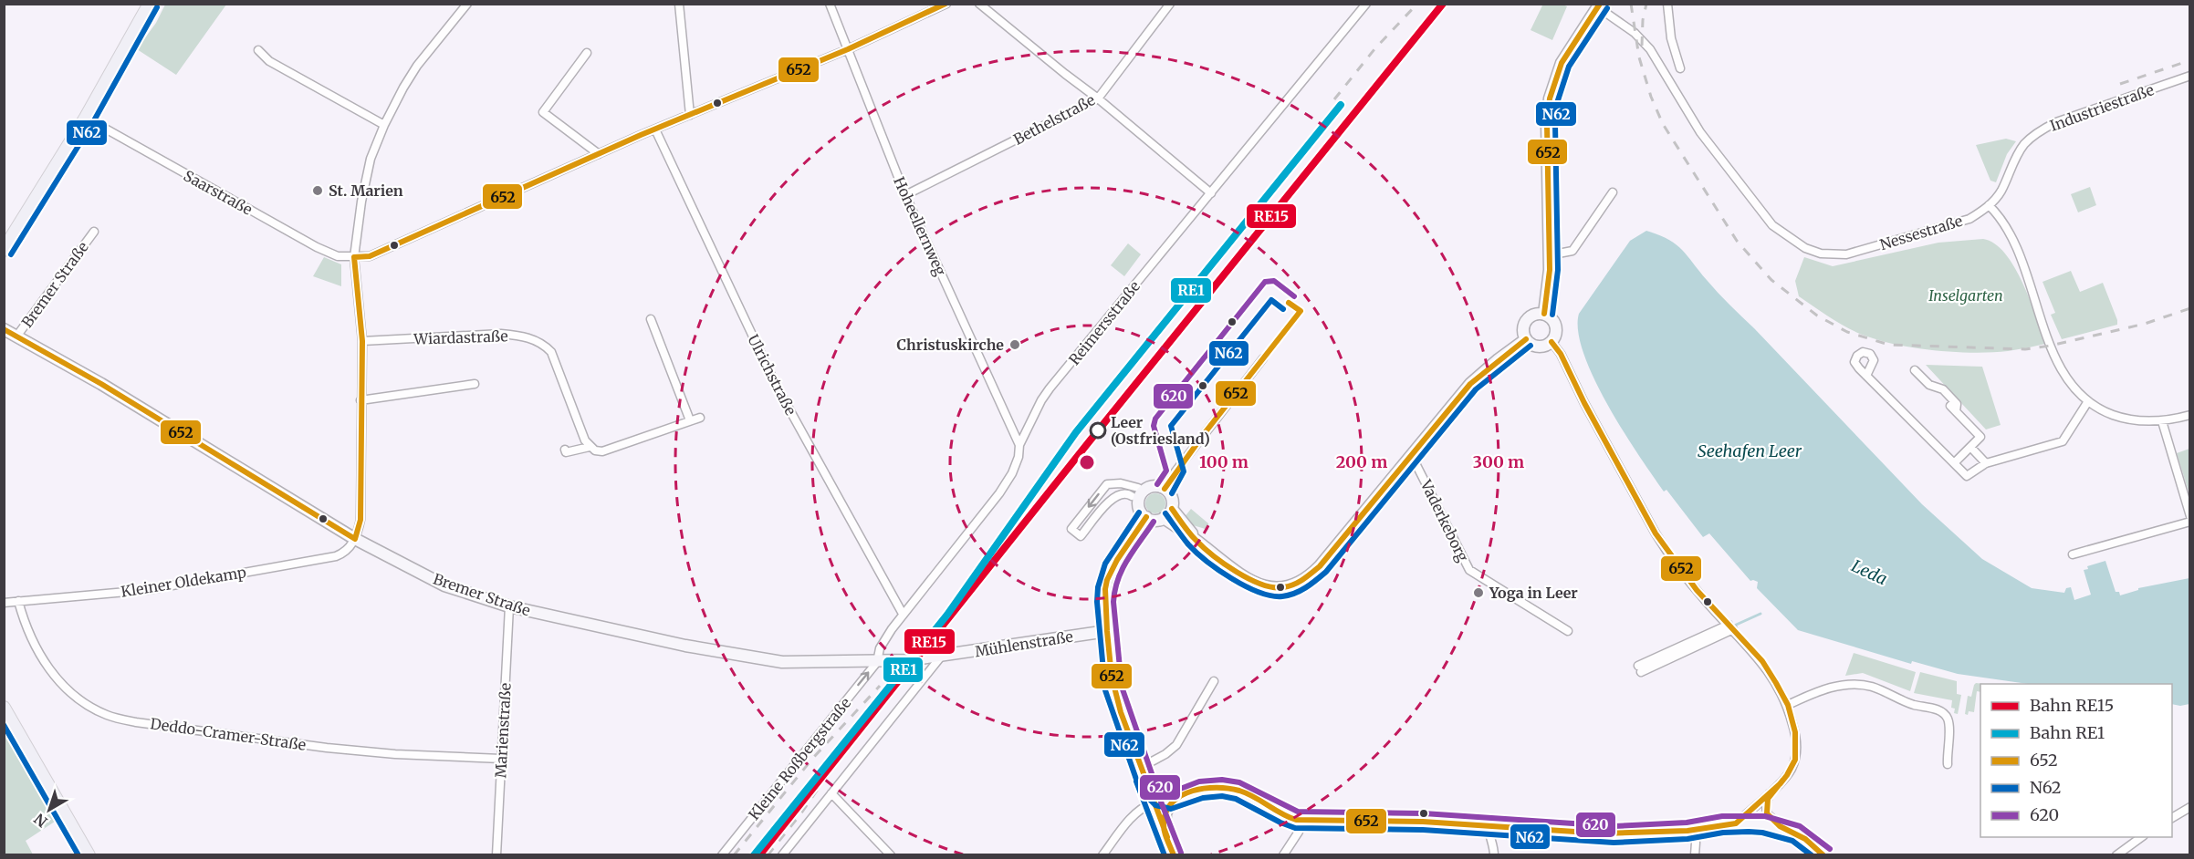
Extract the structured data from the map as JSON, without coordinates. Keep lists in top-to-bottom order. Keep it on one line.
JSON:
{"streets":{"main road":["Bremer Straße","Mühlenstraße"],"street":["Industriestraße","Bethelstraße","Saarstraße","Hoheellernweg","Nessestraße","Reimersstraße","Wiardastraße","Ulrichstraße","Vaderkeborg","Kleiner Oldekamp","Marienstraße","Deddo-Cramer-Straße","Kleine Roßbergstraße"]},"crossings":[["Industriestraße","Nessestraße"],["Bethelstraße","Hoheellernweg"],["Hoheellernweg","Reimersstraße"],["Bremer Straße","Reimersstraße"],["Bremer Straße","Kleiner Oldekamp"],["Bremer Straße","Mühlenstraße"],["Bremer Straße","Marienstraße"],["Bremer Straße","Kleine Roßbergstraße"],["Reimersstraße","Ulrichstraße"],["Reimersstraße","Kleine Roßbergstraße"],["Kleiner Oldekamp","Deddo-Cramer-Straße"],["Marienstraße","Deddo-Cramer-Straße"]],"water":["Seehafen Leer","Leda"],"parks":["Inselgarten"],"places":["St. Marien","Christuskirche","Leer (Ostfriesland)","Yoga in Leer"],"lines":["rail line RE15","transit line 652","transit line N62","rail line RE1","transit line 620"],"legend":["Bahn RE15","Bahn RE1","652","N62","620"],"north":"bottom left","rings":["100 m","200 m","300 m"]}
